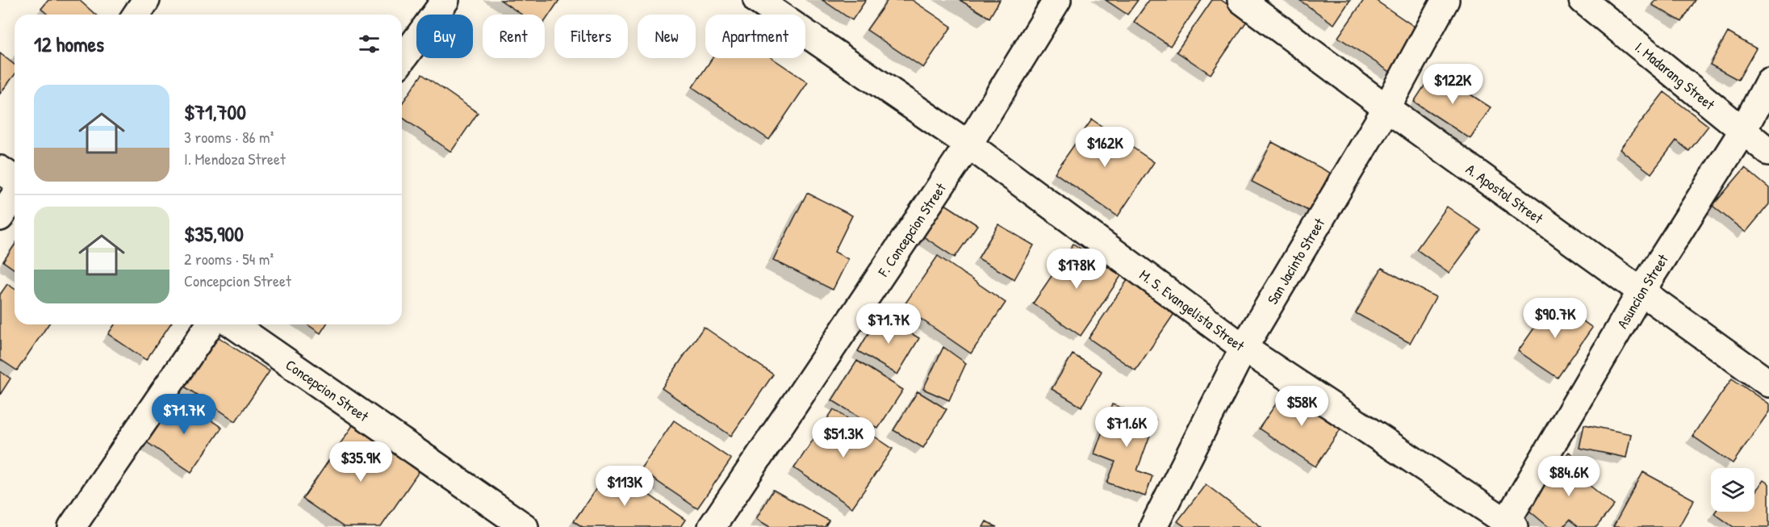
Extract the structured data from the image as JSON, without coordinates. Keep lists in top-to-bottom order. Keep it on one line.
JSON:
{"streets":{"street":["I. Madarang Street","A. Apostol Street","F. Concepcion Street","San Jacinto Street","Asuncion Street","M. S. Evangelista Street","Concepcion Street"]},"crossings":[["I. Madarang Street","Asuncion Street"],["A. Apostol Street","San Jacinto Street"],["A. Apostol Street","Asuncion Street"],["F. Concepcion Street","M. S. Evangelista Street"],["San Jacinto Street","M. S. Evangelista Street"],["Asuncion Street","M. S. Evangelista Street"]],"page":{"chip":["Buy","Rent","Filters","New","Apartment"],"heading":"12 homes","price":["$122K","$162K","$178K","$90.7K","$71.7K","$58K","$71.7K","$71.6K","$51.3K","$35.9K","$84.6K","$113K"],"list":[{"name":"$71,700","note":"3 rooms · 86 m² · I. Mendoza Street"},{"name":"$35,900","note":"2 rooms · 54 m² · Concepcion Street"}]}}
